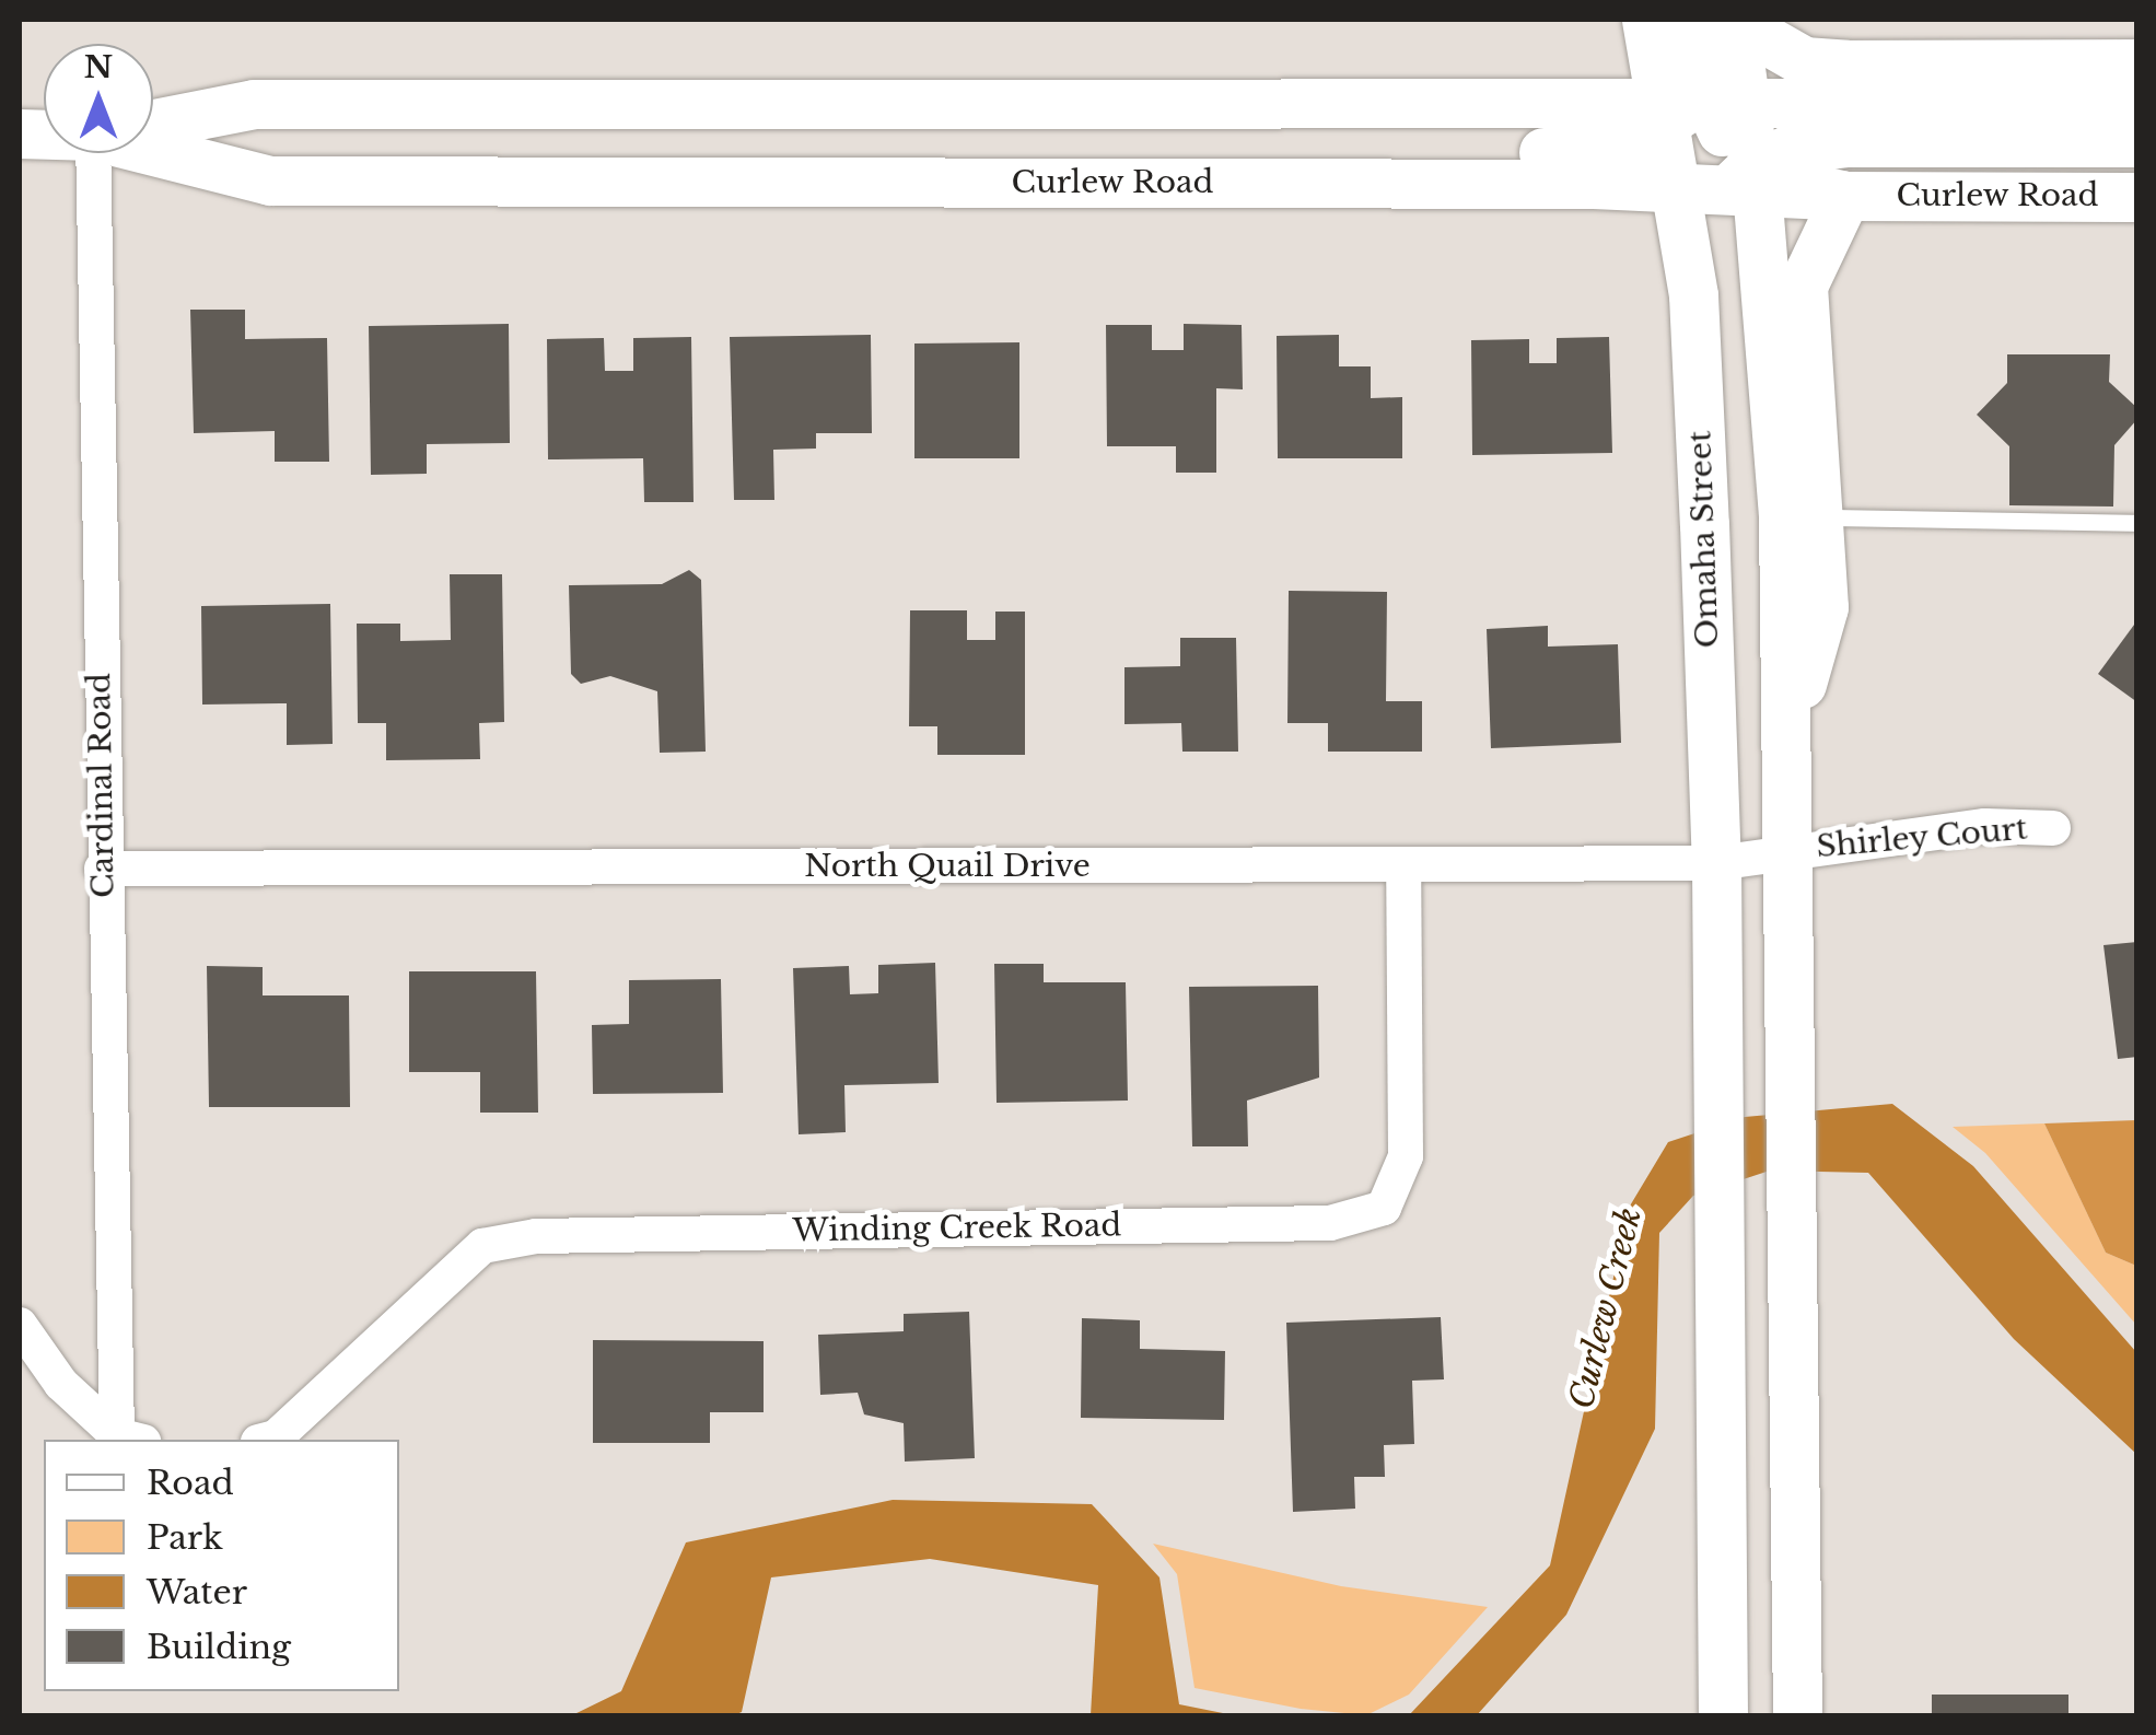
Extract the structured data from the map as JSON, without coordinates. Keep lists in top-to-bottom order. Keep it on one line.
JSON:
{"streets":{"main road":["Curlew Road","Omaha Street"],"street":["Cardinal Road","Shirley Court","North Quail Drive","Winding Creek Road"]},"crossings":[["Curlew Road","Omaha Street"],["Omaha Street","Shirley Court"],["Omaha Street","North Quail Drive"],["Cardinal Road","North Quail Drive"],["Shirley Court","North Quail Drive"],["North Quail Drive","Winding Creek Road"]],"water":["Curlew Creek"],"legend":["Road","Park","Water","Building"],"north":"top"}
